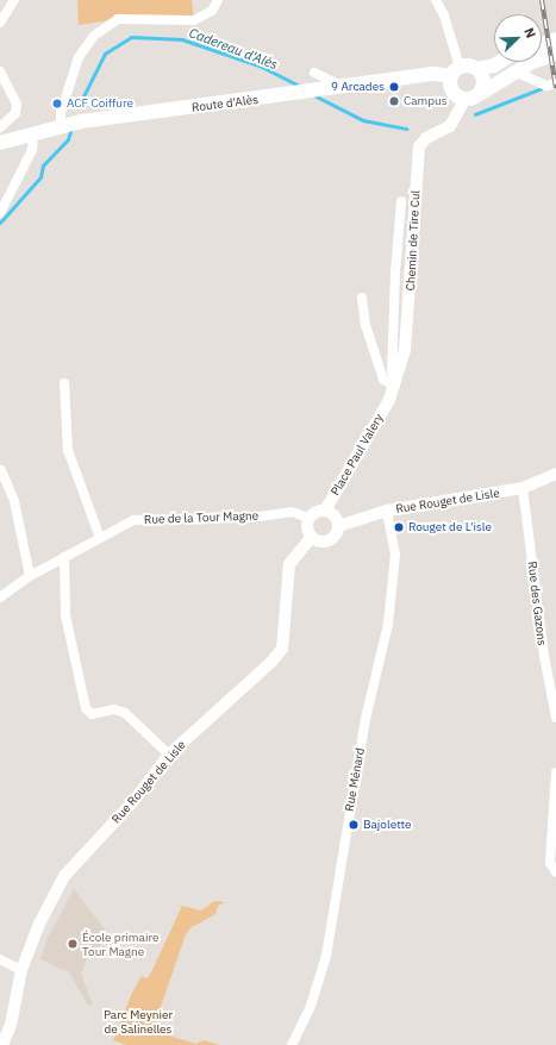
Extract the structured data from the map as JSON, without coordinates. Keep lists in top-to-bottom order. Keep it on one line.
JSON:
{"streets":{"main road":["Route d'Alès"],"street":["Chemin de Tire Cul","Place Paul Valery","Rue Rouget de Lisle","Rue de la Tour Magne","Rue des Gazons","Rue Ménard"]},"crossings":[["Route d'Alès","Chemin de Tire Cul"],["Chemin de Tire Cul","Place Paul Valery"],["Place Paul Valery","Rue Rouget de Lisle"],["Place Paul Valery","Rue de la Tour Magne"],["Rue Rouget de Lisle","Rue de la Tour Magne"],["Rue Rouget de Lisle","Rue des Gazons"],["Rue Rouget de Lisle","Rue Ménard"]],"water":["Cadereau d'Alès"],"parks":["Parc Meynier de Salinelles"],"places":["9 Arcades","Campus","ACF Coiffure","Rouget de L'isle","Bajolette","École primaire Tour Magne"],"north":"top right"}
